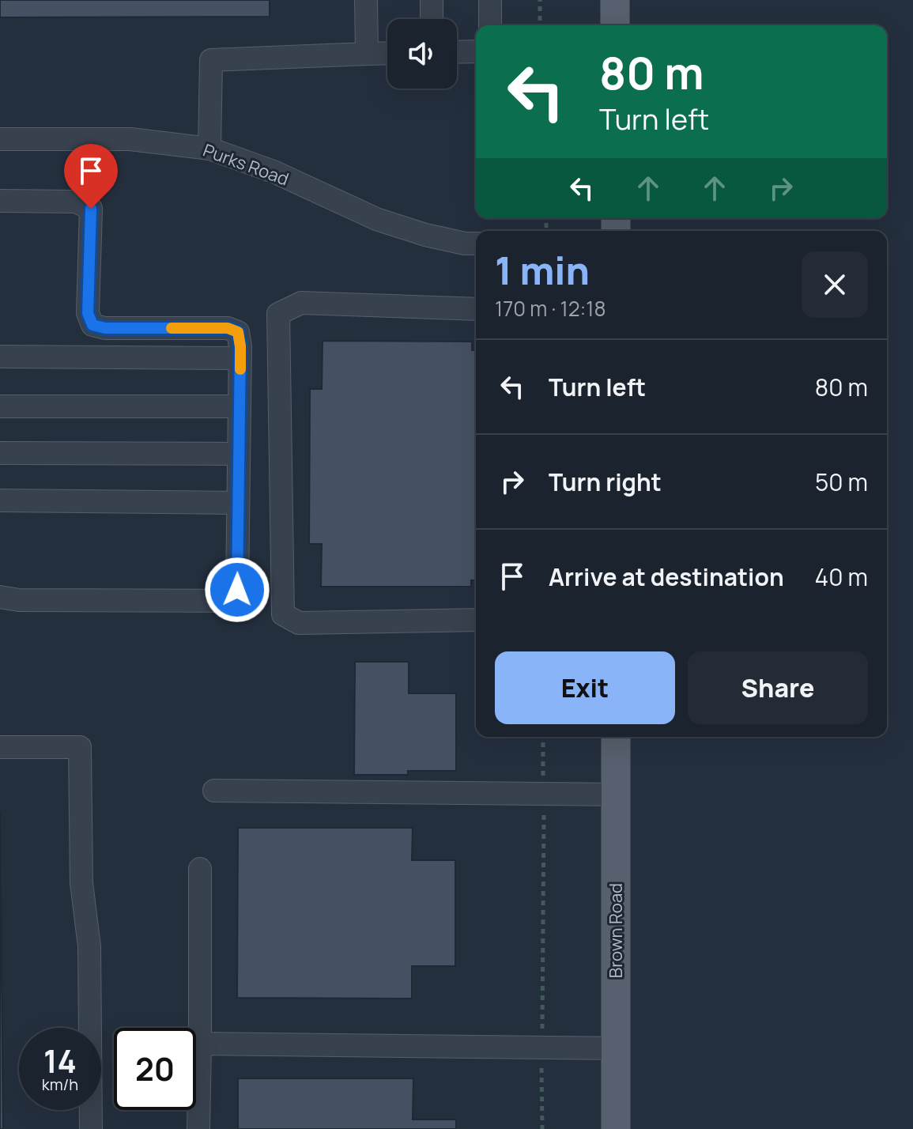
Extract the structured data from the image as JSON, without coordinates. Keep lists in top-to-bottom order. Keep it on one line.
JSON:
{"streets":{"main road":["Brown Road"],"street":["Purks Road"]},"page":{"turn":["80 m","Turn left"],"heading":["1 min","170 m · 12:18"],"list":[{"name":"Turn left","value":"80 m"},{"name":"Turn right","value":"50 m"},{"name":"Arrive at destination","value":"40 m"}],"buttons":["Exit","Share"],"speed":"14 km/h","limit":"20"}}
